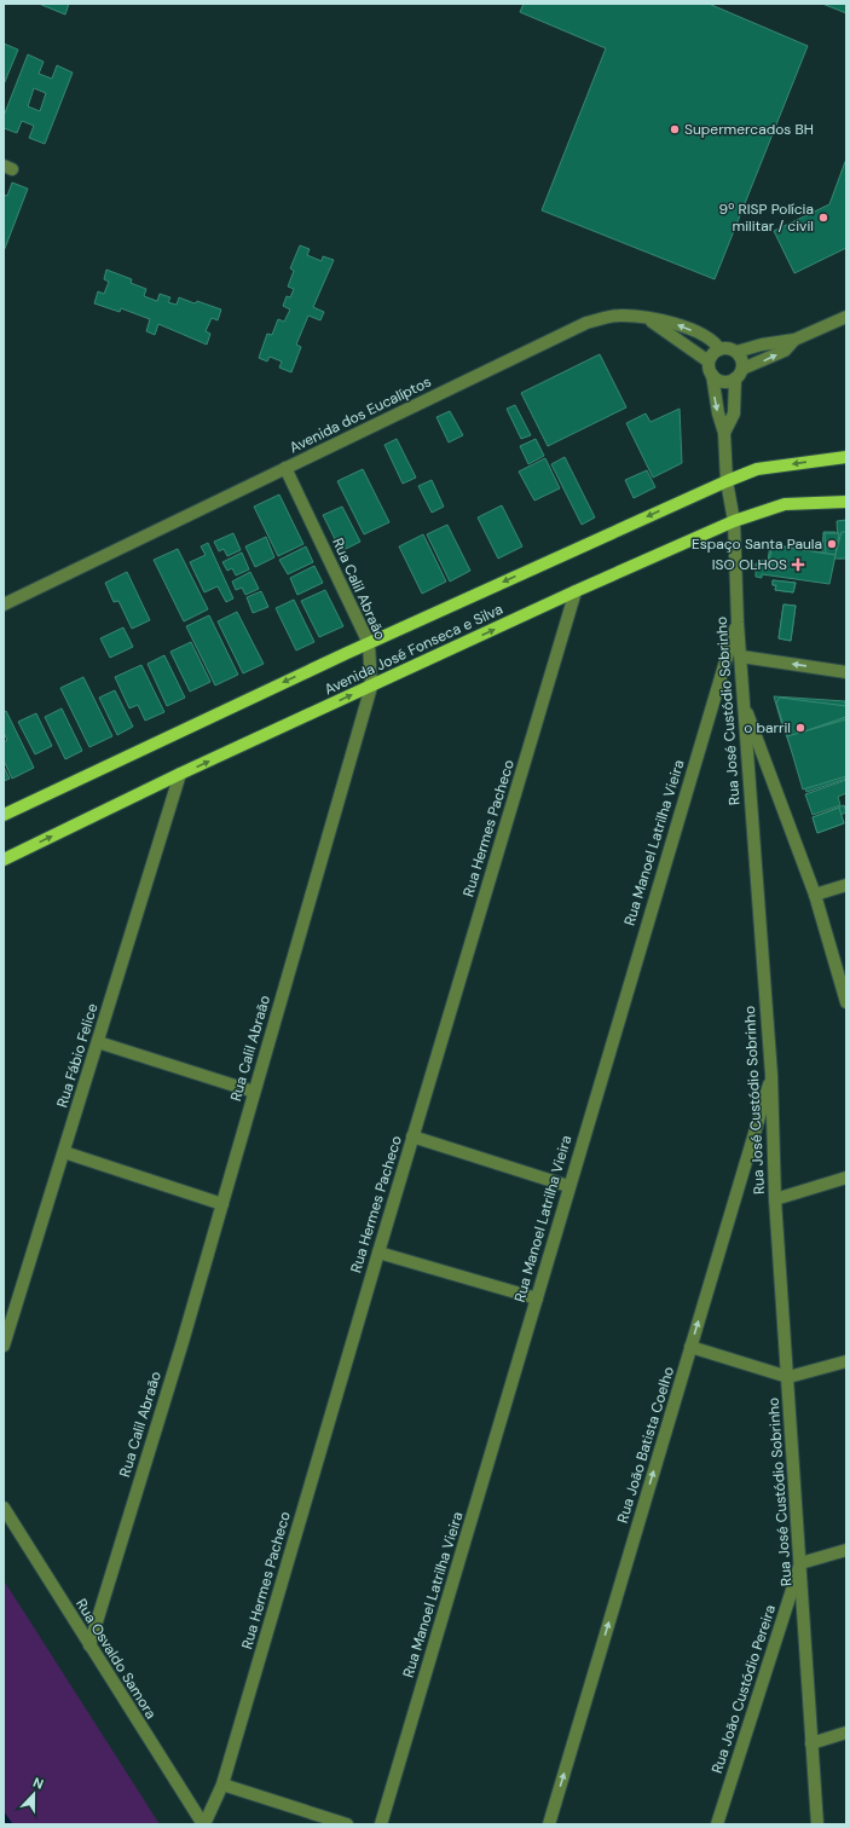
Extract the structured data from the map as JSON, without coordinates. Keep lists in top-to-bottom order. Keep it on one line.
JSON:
{"streets":{"main road":["Avenida José Fonseca e Silva"],"street":["Avenida dos Eucalíptos","Rua Calil Abraão","Rua José Custódio Sobrinho","Rua Hermes Pacheco","Rua Manoel Latrilha Vieira","Rua Fábio Felice","Rua João Batista Coelho","Rua Osvaldo Samora","Rua João Custódio Pereira"]},"crossings":[["Avenida dos Eucalíptos","Rua Calil Abraão"],["Avenida dos Eucalíptos","Rua José Custódio Sobrinho"],["Rua Calil Abraão","Avenida José Fonseca e Silva"],["Rua Calil Abraão","Rua Osvaldo Samora"],["Avenida José Fonseca e Silva","Rua José Custódio Sobrinho"],["Avenida José Fonseca e Silva","Rua Hermes Pacheco"],["Avenida José Fonseca e Silva","Rua Fábio Felice"],["Rua José Custódio Sobrinho","Rua Manoel Latrilha Vieira"],["Rua José Custódio Sobrinho","Rua João Batista Coelho"],["Rua José Custódio Sobrinho","Rua João Custódio Pereira"],["Rua Hermes Pacheco","Rua Osvaldo Samora"]],"one_way":["Rua João Batista Coelho"],"places":{"other":["Supermercados BH","9º RISP Polícia militar / civil","Espaço Santa Paula","o barril"],"health":["ISO OLHOS"]},"north":"top"}
